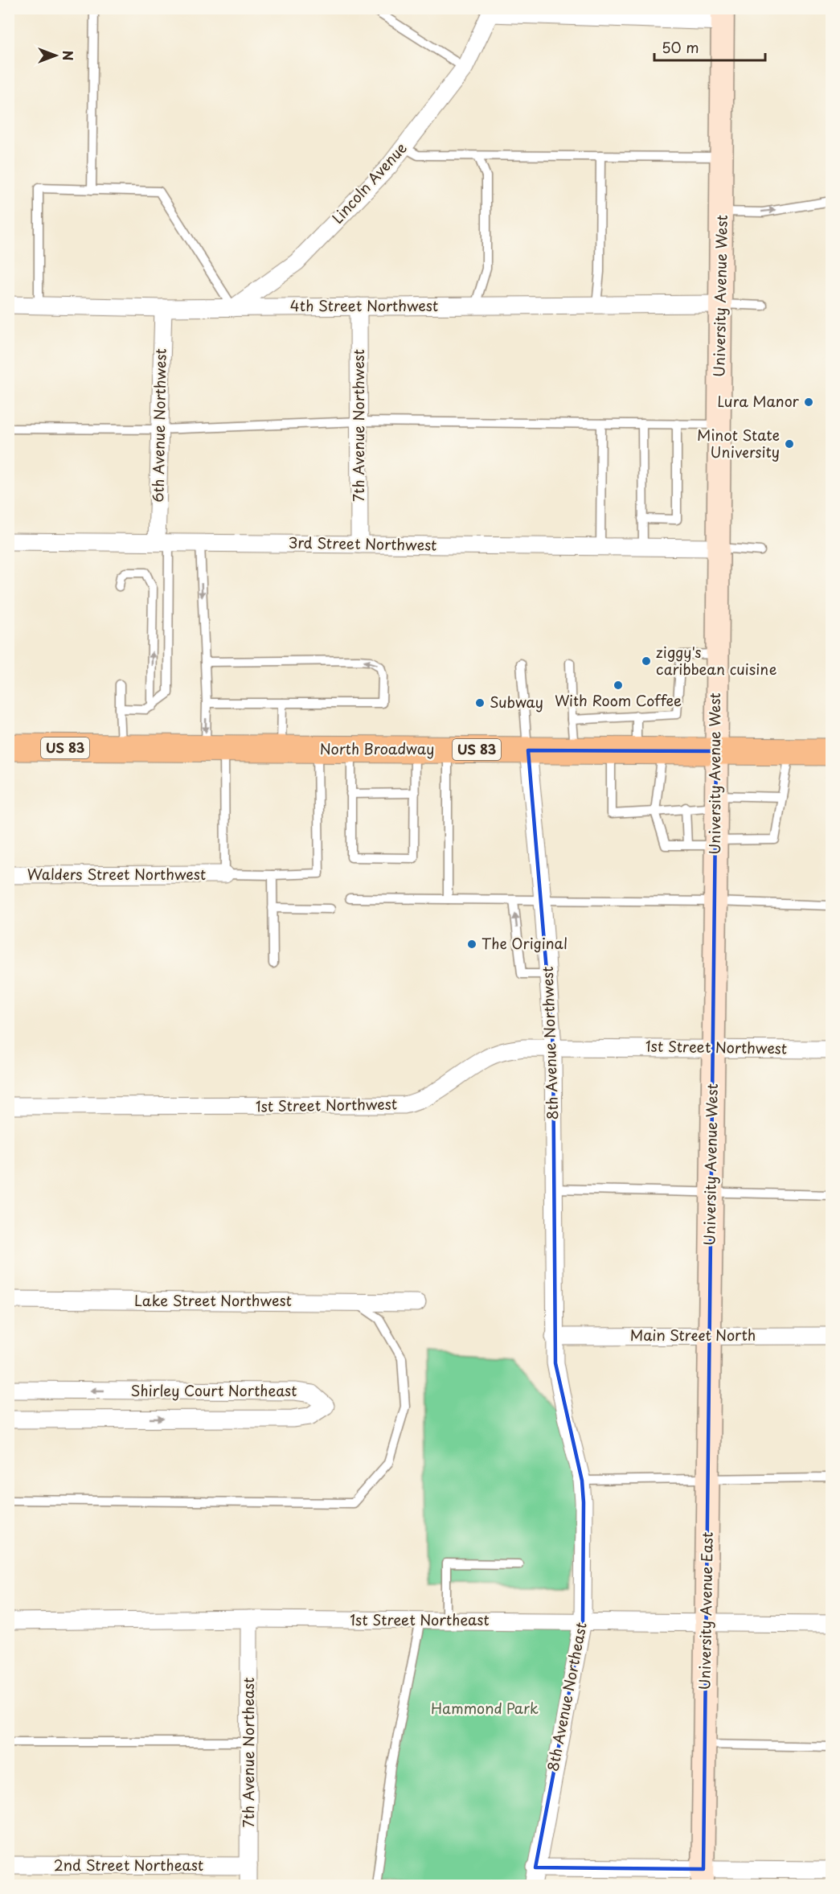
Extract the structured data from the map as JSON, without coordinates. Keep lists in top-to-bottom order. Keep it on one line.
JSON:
{"streets":{"main road":["US 83","North Broadway"],"street":["Lincoln Avenue","University Avenue West","4th Street Northwest","6th Avenue Northwest","7th Avenue Northwest","3rd Street Northwest","Walders Street Northwest","8th Avenue Northwest","1st Street Northwest","Lake Street Northwest","Main Street North","Shirley Court Northeast","University Avenue East","1st Street Northeast","8th Avenue Northeast","7th Avenue Northeast","2nd Street Northeast"]},"crossings":[["Lincoln Avenue","4th Street Northwest"],["University Avenue West","4th Street Northwest"],["University Avenue West","3rd Street Northwest"],["University Avenue West","North Broadway"],["University Avenue West","1st Street Northwest"],["University Avenue West","Main Street North"],["University Avenue West","University Avenue East"],["4th Street Northwest","6th Avenue Northwest"],["4th Street Northwest","7th Avenue Northwest"],["6th Avenue Northwest","3rd Street Northwest"],["7th Avenue Northwest","3rd Street Northwest"],["North Broadway","8th Avenue Northwest"],["8th Avenue Northwest","1st Street Northwest"],["8th Avenue Northwest","Main Street North"],["8th Avenue Northwest","8th Avenue Northeast"],["Main Street North","University Avenue East"],["Main Street North","8th Avenue Northeast"],["University Avenue East","1st Street Northeast"],["1st Street Northeast","8th Avenue Northeast"],["1st Street Northeast","7th Avenue Northeast"],["7th Avenue Northeast","2nd Street Northeast"]],"parks":["Hammond Park"],"places":["Lura Manor","Minot State University","ziggy's caribbean cuisine","With Room Coffee","Subway","The Original"],"scale_bar":"50 m","north":"right"}
